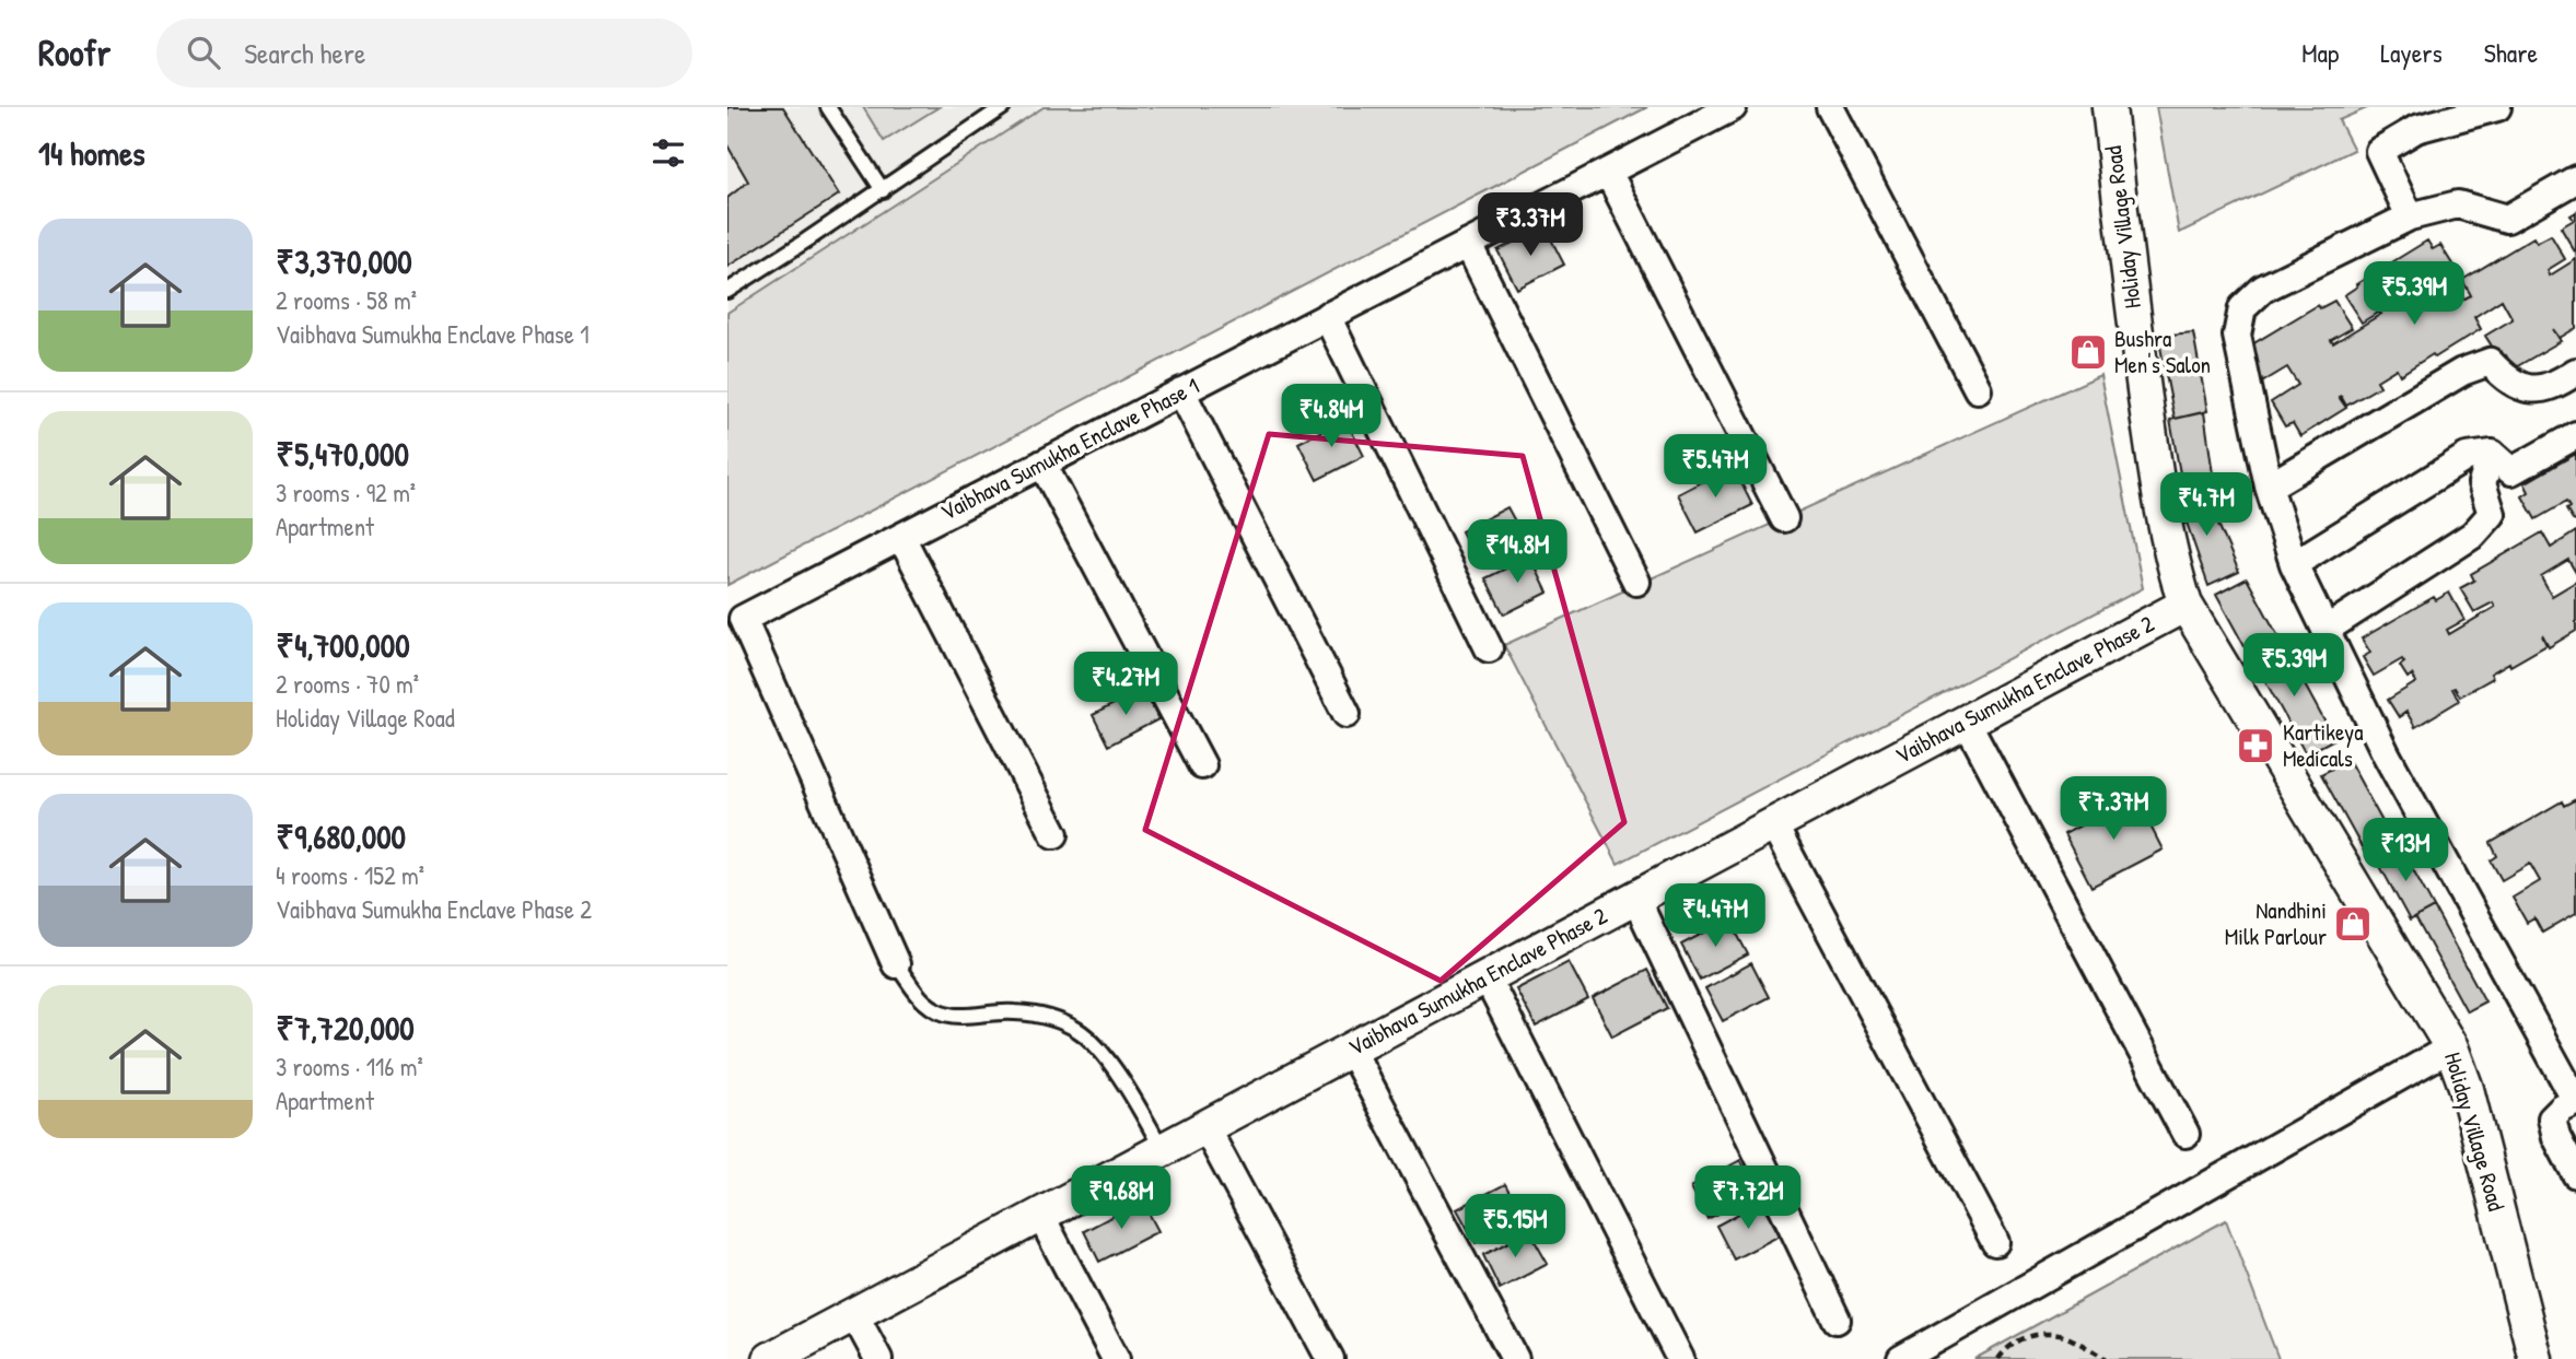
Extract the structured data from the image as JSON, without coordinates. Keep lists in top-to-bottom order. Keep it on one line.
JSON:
{"streets":{"street":["Holiday Village Road","Vaibhava Sumukha Enclave Phase 1","Vaibhava Sumukha Enclave Phase 2"]},"crossings":[["Holiday Village Road","Vaibhava Sumukha Enclave Phase 2"]],"places":{"shop":["Bushra Men's Salon","Nandhini Milk Parlour"],"pharmacy":["Kartikeya Medicals"]},"page":{"header":"Roofr","search":"Search here","nav":["Map","Layers","Share"],"heading":"14 homes","price":["₹3.37M","₹5.39M","₹4.84M","₹5.47M","₹4.7M","₹14.8M","₹5.39M","₹4.27M","₹7.37M","₹13M","₹4.47M","₹9.68M","₹7.72M","₹5.15M"],"list":[{"name":"₹3,370,000","note":"2 rooms · 58 m² · Vaibhava Sumukha Enclave Phase 1"},{"name":"₹5,470,000","note":"3 rooms · 92 m² · Apartment"},{"name":"₹4,700,000","note":"2 rooms · 70 m² · Holiday Village Road"},{"name":"₹9,680,000","note":"4 rooms · 152 m² · Vaibhava Sumukha Enclave Phase 2"},{"name":"₹7,720,000","note":"3 rooms · 116 m² · Apartment"}]}}
